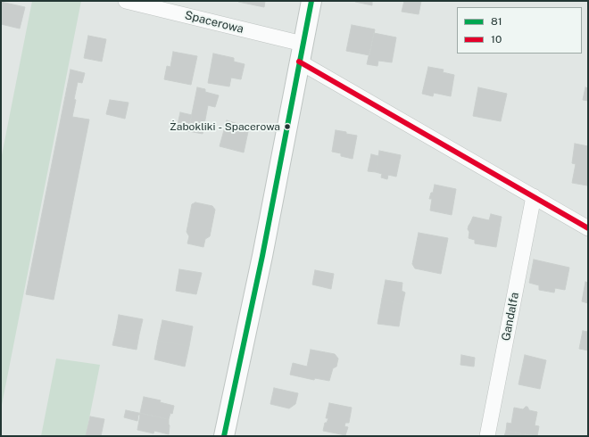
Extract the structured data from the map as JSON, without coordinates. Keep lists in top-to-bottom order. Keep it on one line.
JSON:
{"streets":{"street":["Spacerowa","Gandalfa"]},"crossings":[["Spacerowa","Gandalfa"]],"places":["Żabokliki - Spacerowa"],"lines":["transit line 81","transit line 10"],"legend":["81","10"]}
